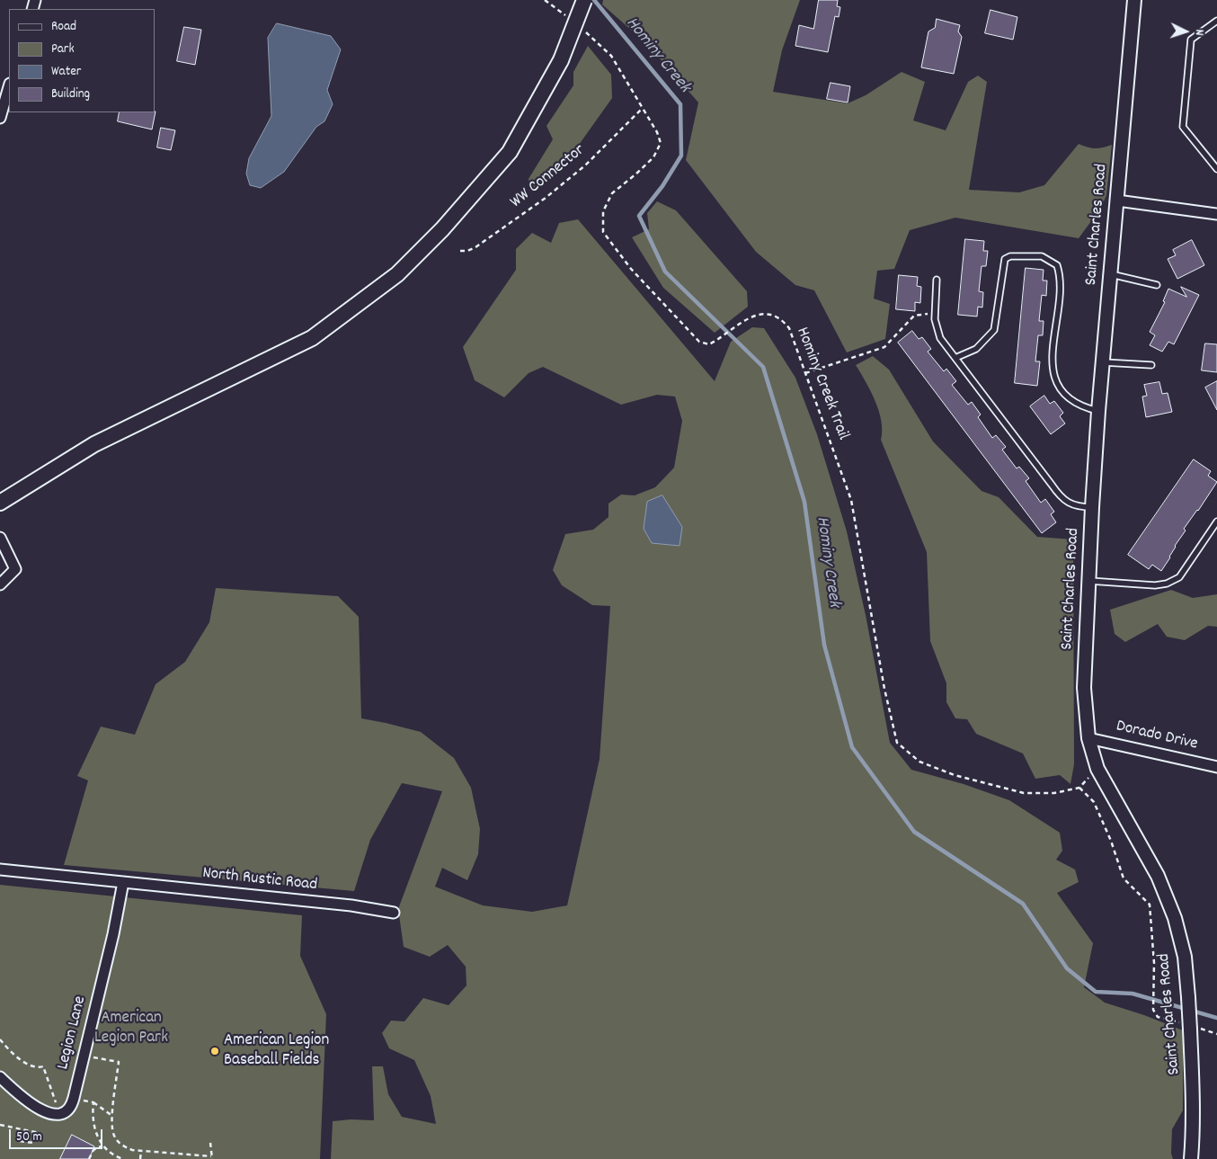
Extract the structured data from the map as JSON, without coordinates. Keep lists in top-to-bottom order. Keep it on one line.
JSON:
{"streets":{"street":["Saint Charles Road","Dorado Drive","North Rustic Road","Legion Lane"],"path":["WW Connector","Hominy Creek Trail"]},"crossings":[["WW Connector","Hominy Creek Trail"],["Saint Charles Road","Dorado Drive"],["North Rustic Road","Legion Lane"]],"water":["Hominy Creek"],"parks":["American Legion Park"],"places":["American Legion Baseball Fields"],"legend":["Road","Park","Water","Building"],"scale_bar":"50 m","north":"right"}
